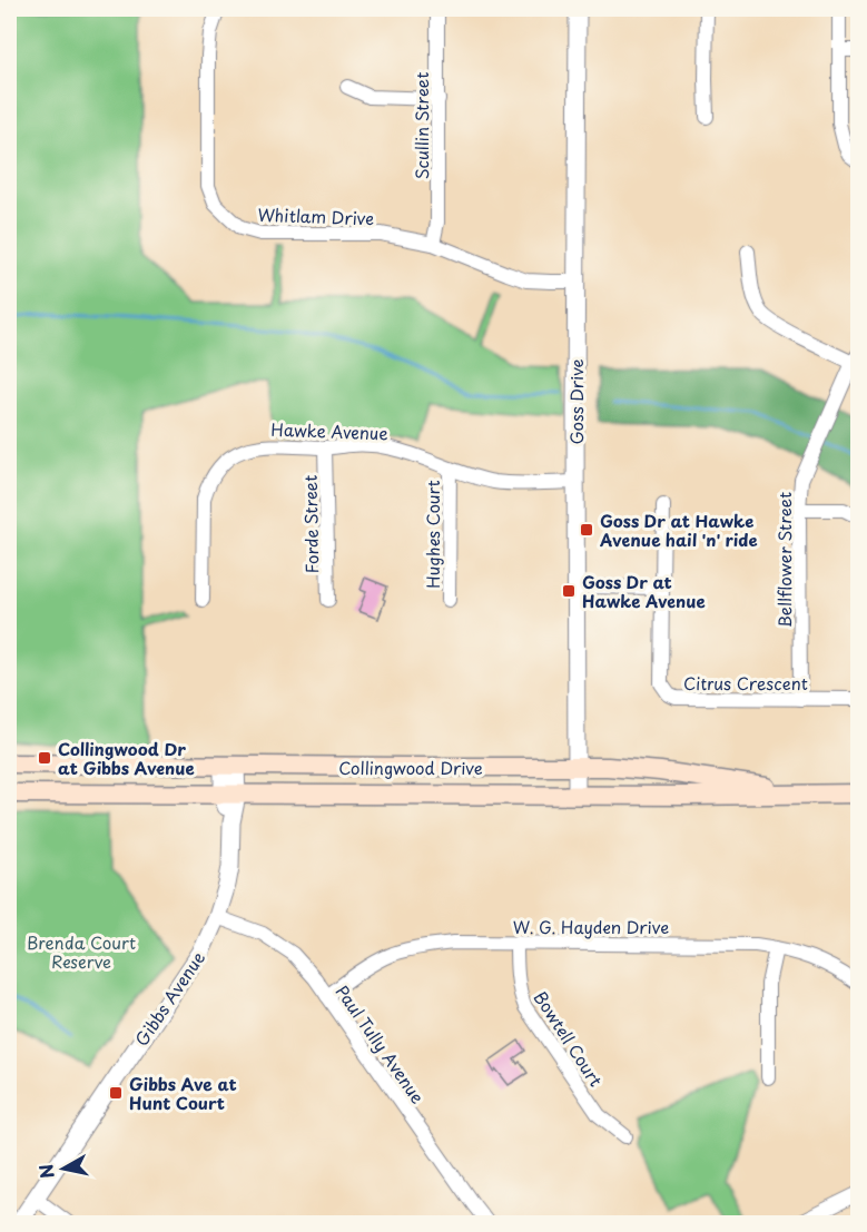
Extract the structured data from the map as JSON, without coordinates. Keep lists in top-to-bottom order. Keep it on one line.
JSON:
{"streets":{"main road":["Collingwood Drive"],"street":["Scullin Street","Whitlam Drive","Goss Drive","Hawke Avenue","Forde Street","Hughes Court","Bellflower Street","Citrus Crescent","W. G. Hayden Drive","Gibbs Avenue","Bowtell Court","Paul Tully Avenue"]},"crossings":[["Scullin Street","Whitlam Drive"],["Whitlam Drive","Goss Drive"],["Goss Drive","Hawke Avenue"],["Goss Drive","Collingwood Drive"],["Hawke Avenue","Forde Street"],["Hawke Avenue","Hughes Court"],["Bellflower Street","Citrus Crescent"],["Collingwood Drive","Gibbs Avenue"],["W. G. Hayden Drive","Bowtell Court"],["W. G. Hayden Drive","Paul Tully Avenue"],["Gibbs Avenue","Paul Tully Avenue"]],"parks":["Brenda Court Reserve"],"places":{"transit":["Goss Dr at Hawke Avenue hail 'n' ride","Goss Dr at Hawke Avenue","Collingwood Dr at Gibbs Avenue","Gibbs Ave at Hunt Court"]},"north":"left"}
